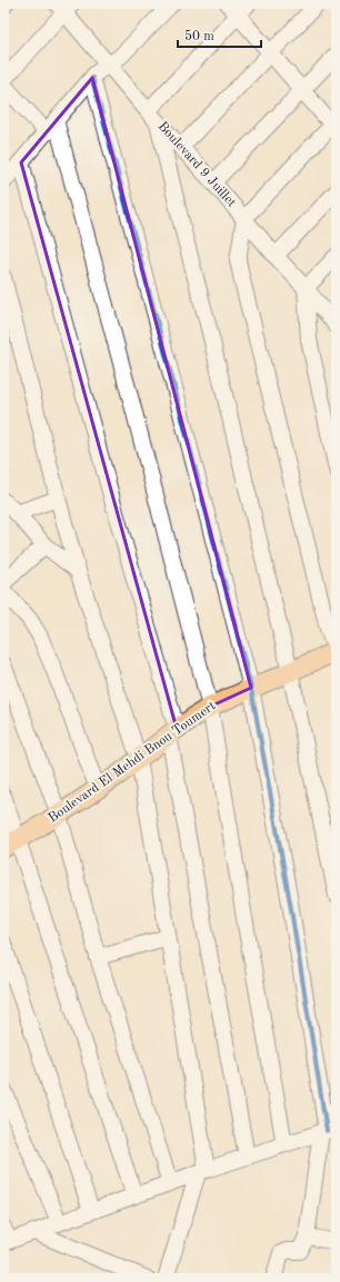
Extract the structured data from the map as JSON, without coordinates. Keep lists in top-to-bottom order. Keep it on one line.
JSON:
{"streets":{"main road":["Boulevard El Mehdi Bnou Toumert"],"street":["Boulevard 9 Juillet"]},"scale_bar":"50 m"}
